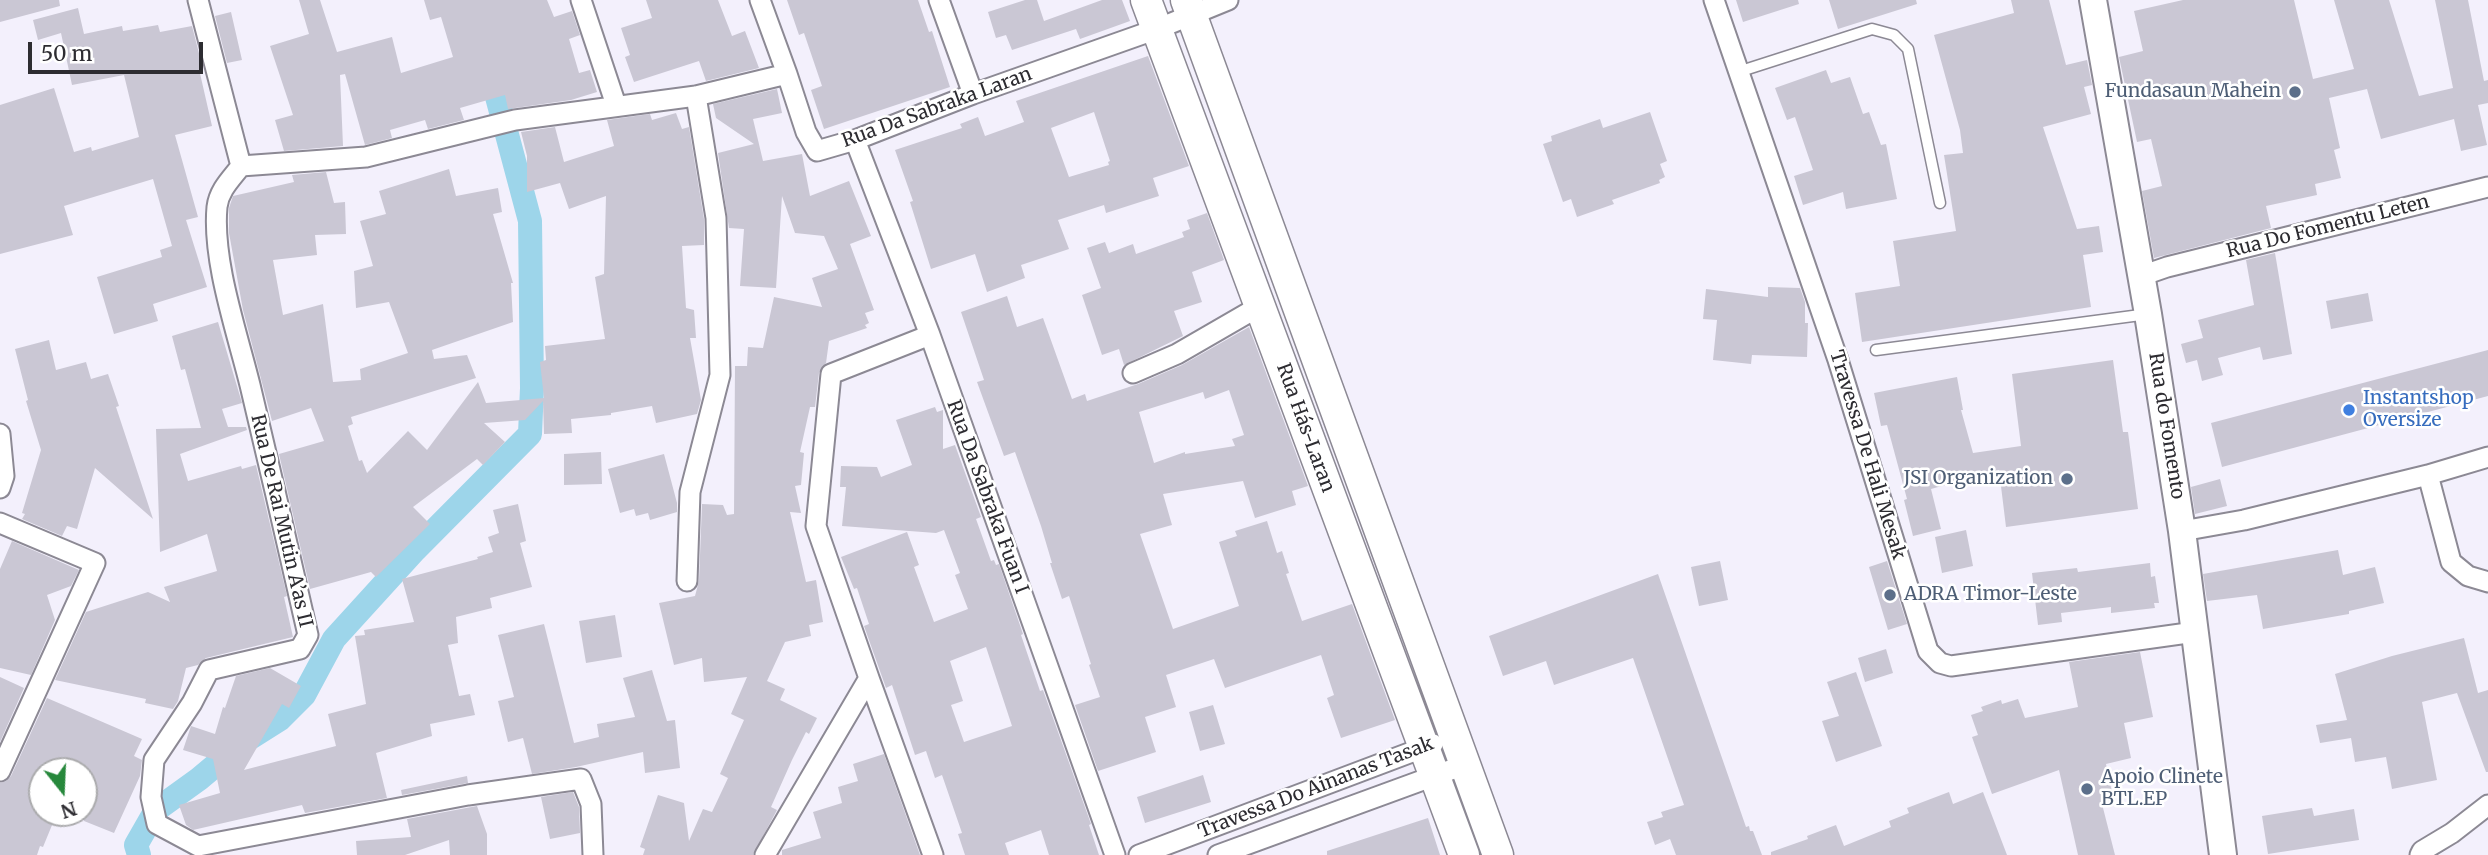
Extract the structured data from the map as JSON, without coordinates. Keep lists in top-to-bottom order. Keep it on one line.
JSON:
{"streets":{"main road":["Rua Hás-Laran"],"street":["Rua Da Sabraka Laran","Rua Do Fomentu Leten","Rua do Fomento","Travessa De Hali Mesak","Rua Da Sabraka Fuan I","Rua De Rai Mutin A’as II","Travessa Do Ainanas Tasak"]},"crossings":[["Rua Da Sabraka Laran","Rua Hás-Laran"],["Rua Da Sabraka Laran","Rua Da Sabraka Fuan I"],["Rua Do Fomentu Leten","Rua do Fomento"],["Rua do Fomento","Travessa De Hali Mesak"],["Rua Hás-Laran","Travessa Do Ainanas Tasak"]],"places":["Fundasaun Mahein","Instantshop Oversize","JSI Organization","ADRA Timor-Leste","Apoio Clinete BTL.EP"],"scale_bar":"50 m","north":"bottom"}
